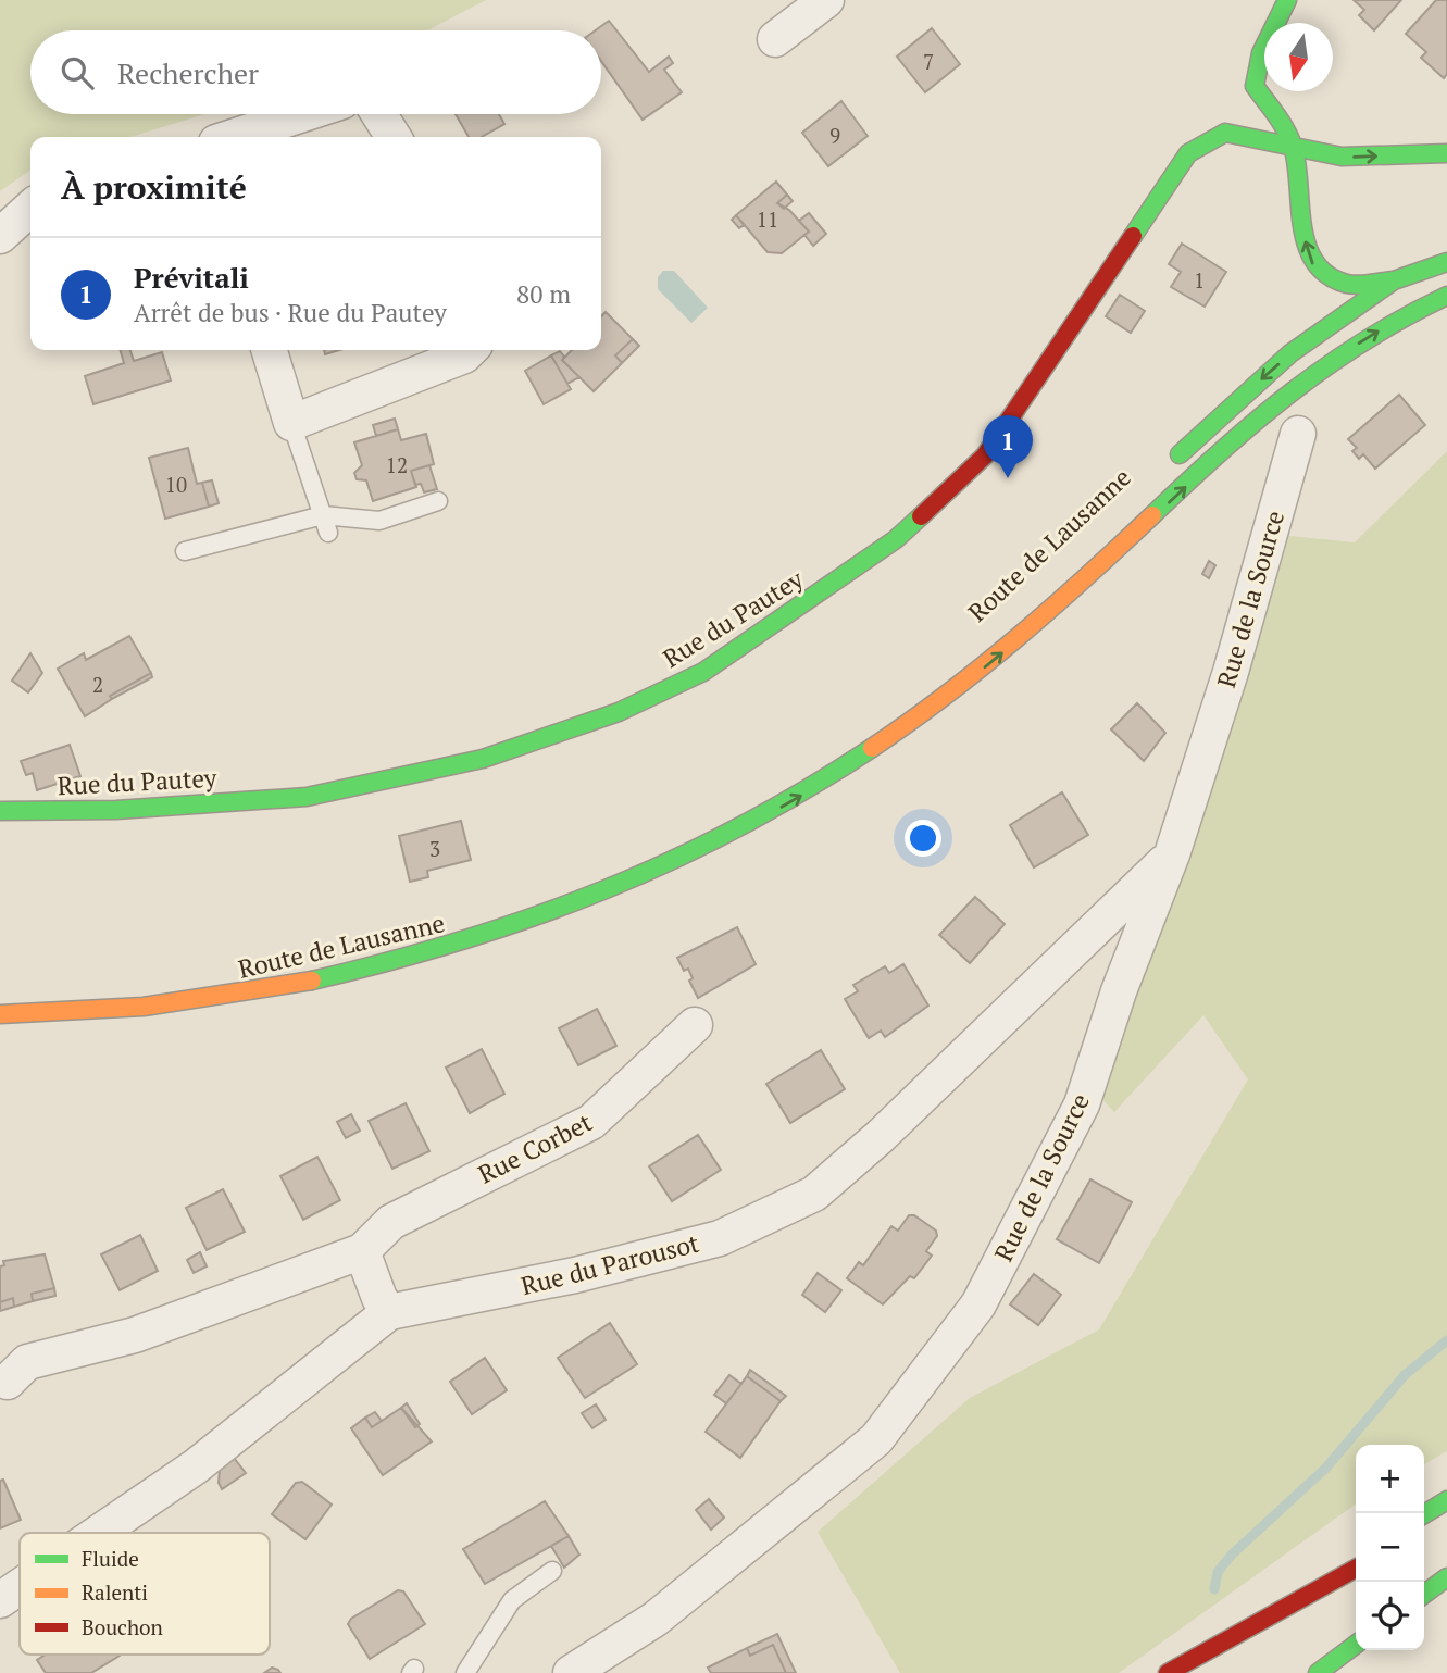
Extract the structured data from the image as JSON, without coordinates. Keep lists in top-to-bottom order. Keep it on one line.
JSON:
{"streets":{"main road":["Route de Lausanne","Rue du Pautey"],"street":["Rue de la Source","Rue Corbet","Rue du Parousot"]},"crossings":[["Rue de la Source","Rue du Parousot"]],"house_numbers":["7","9","11","1","12","10","2","3"],"legend":["Fluide","Ralenti","Bouchon"],"north":"bottom","page":{"search":"Rechercher","heading":"À proximité","list":[{"mark":"1","name":"Prévitali","note":"Arrêt de bus · Rue du Pautey","value":"80 m"}],"pins":"1","map_buttons":["+","−"]}}
